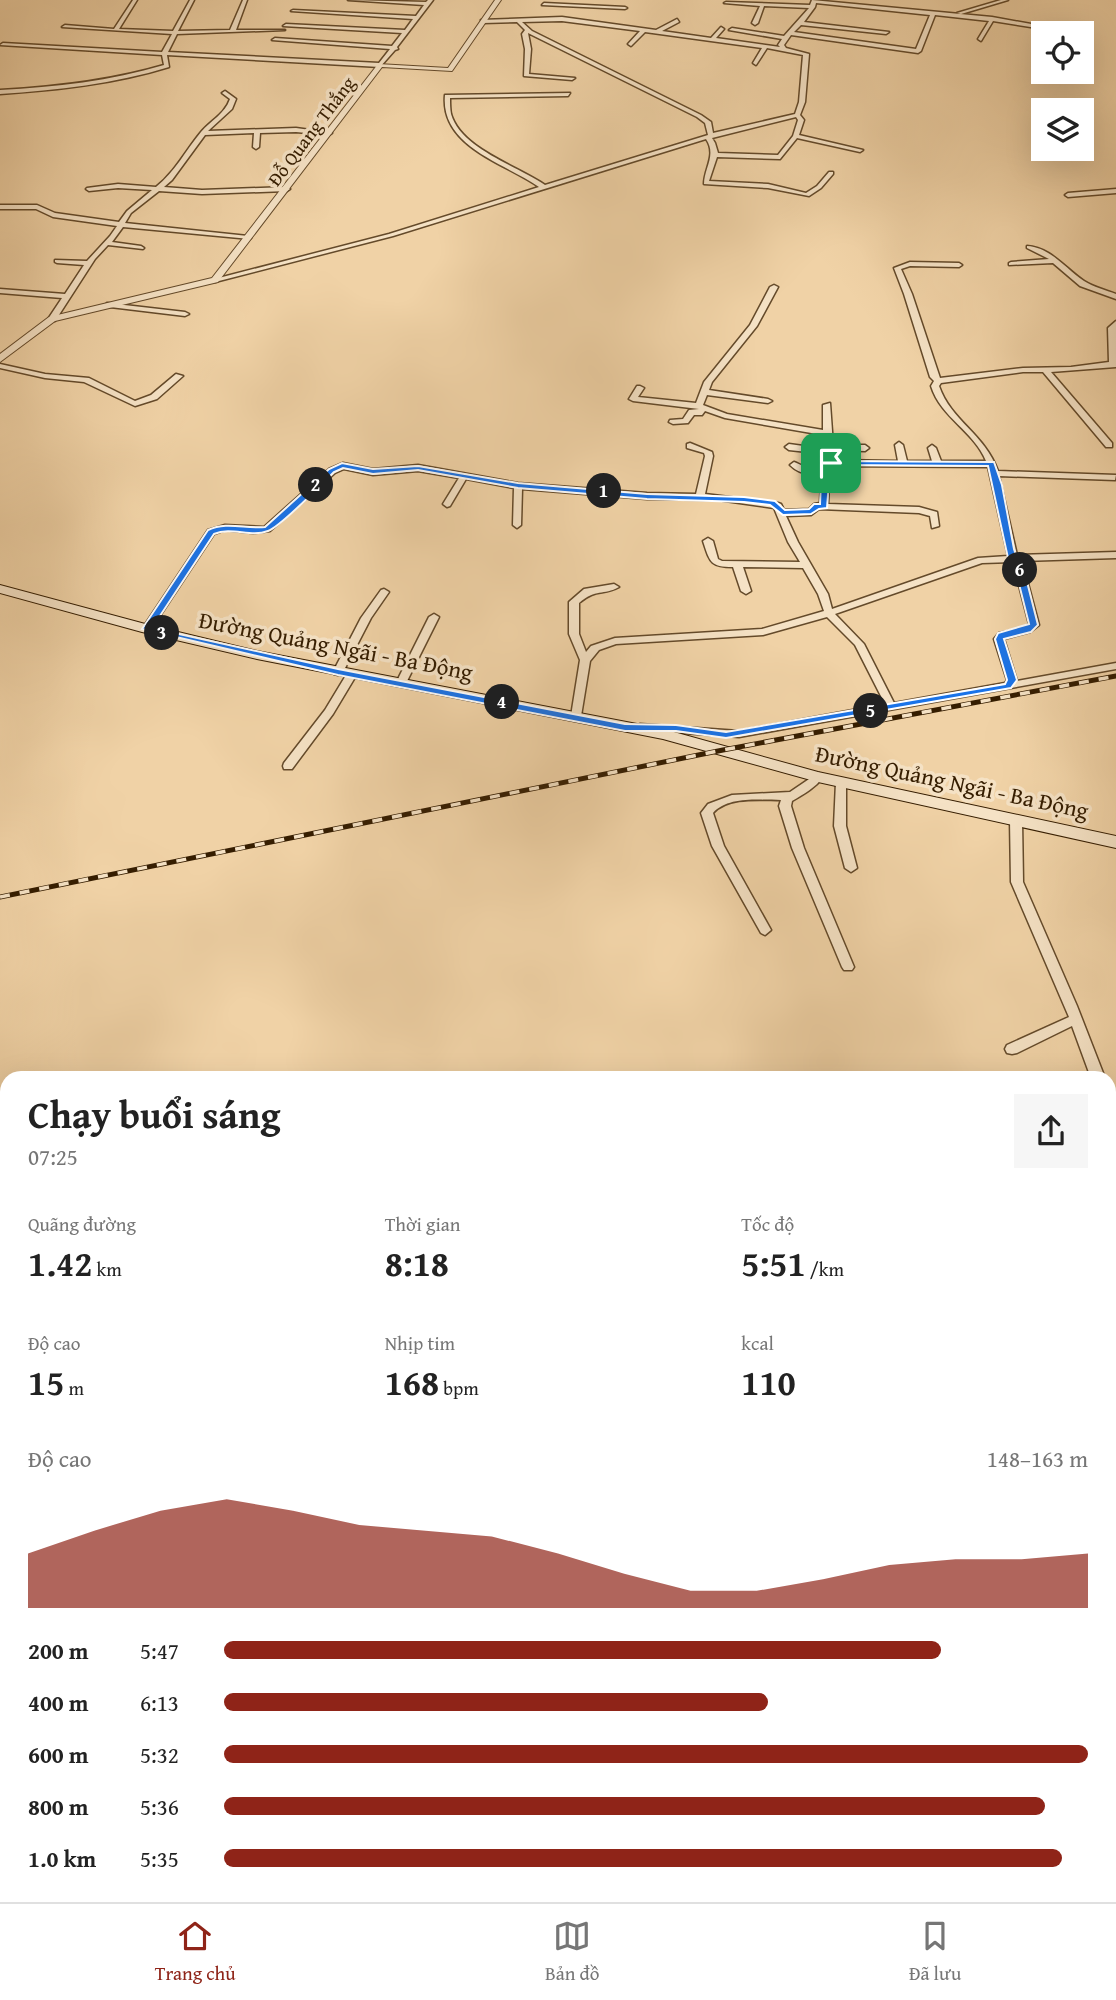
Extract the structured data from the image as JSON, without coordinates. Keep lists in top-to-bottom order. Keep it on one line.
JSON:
{"streets":{"main road":["Đường Quảng Ngãi - Ba Động"],"street":["Đỗ Quang Thắng"]},"page":{"pins":["2","1","6","3","4","5"],"heading":["Chạy buổi sáng","07:25"],"stats":[["Quãng đường","1.42 km"],["Thời gian","8:18"],["Tốc độ","5:51 /km"],["Độ cao","15 m"],["Nhịp tim","168 bpm"],["kcal","110"]],"chart":["Độ cao","148–163 m"],"list":[{"name":"200 m","note":"5:47"},{"name":"400 m","note":"6:13"},{"name":"600 m","note":"5:32"},{"name":"800 m","note":"5:36"},{"name":"1.0 km","note":"5:35"}],"tabs":["Trang chủ","Bản đồ","Đã lưu"]}}
